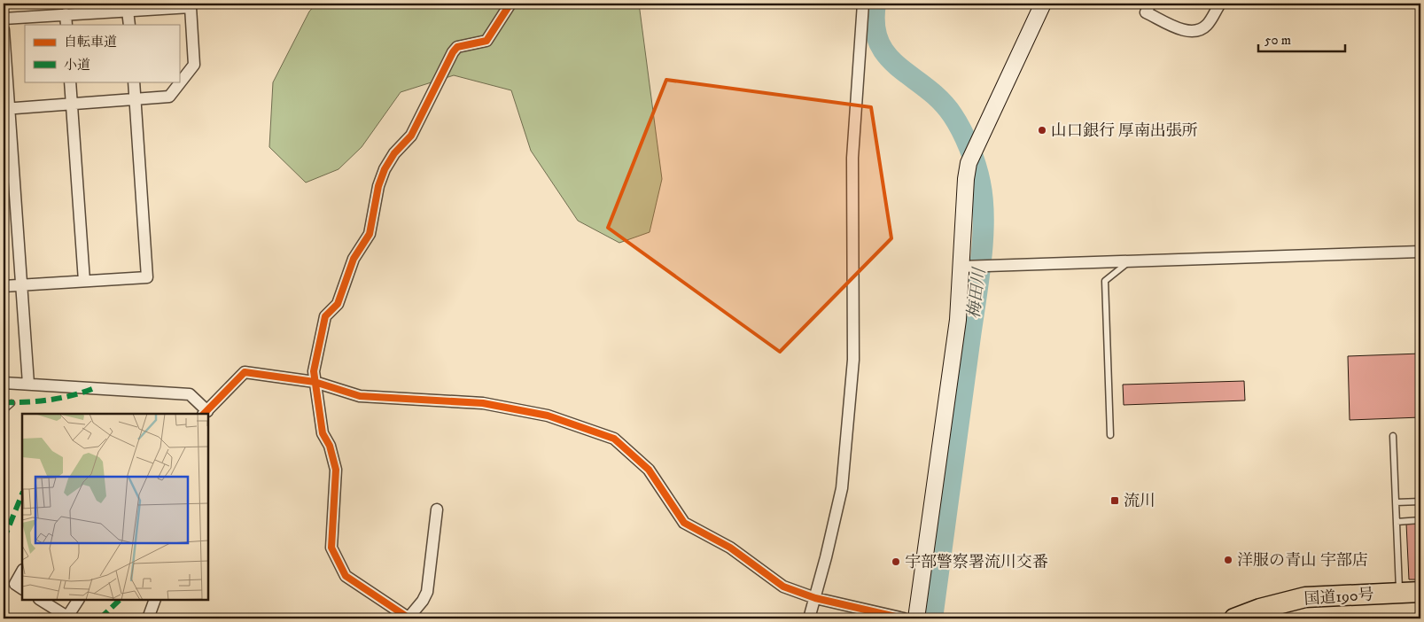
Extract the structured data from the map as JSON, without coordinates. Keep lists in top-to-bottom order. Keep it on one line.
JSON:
{"streets":{"highway":["国道190号"]},"water":["梅田川"],"places":{"other":["山口銀行 厚南出張所","洋服の青山 宇部店","宇部警察署流川交番"],"transit":["流川"]},"legend":["自転車道","小道"],"scale_bar":"50 m"}
